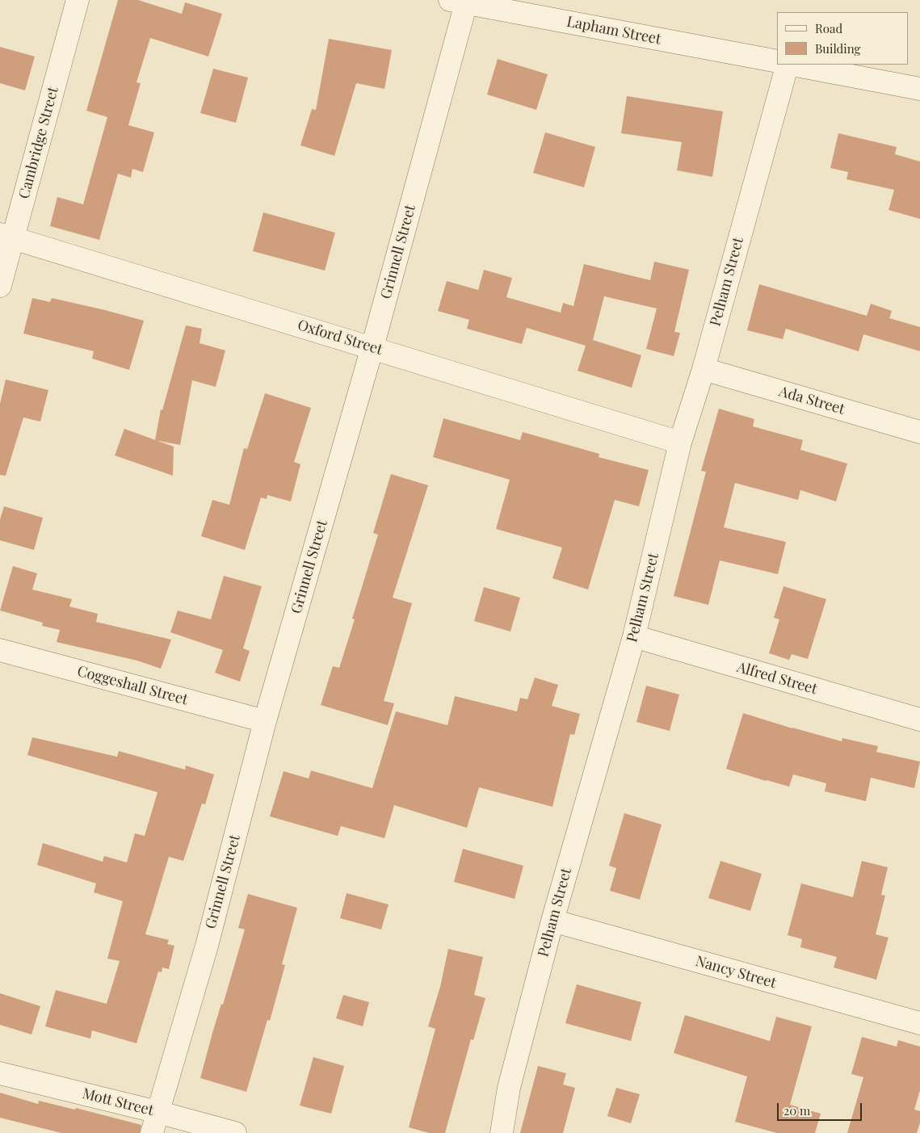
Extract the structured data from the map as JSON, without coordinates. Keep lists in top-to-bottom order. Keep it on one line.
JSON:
{"streets":{"street":["Lapham Street","Cambridge Street","Grinnell Street","Pelham Street","Oxford Street","Ada Street","Alfred Street","Coggeshall Street","Nancy Street","Mott Street"]},"crossings":[["Lapham Street","Grinnell Street"],["Cambridge Street","Oxford Street"],["Grinnell Street","Oxford Street"],["Grinnell Street","Coggeshall Street"],["Grinnell Street","Mott Street"],["Pelham Street","Oxford Street"],["Pelham Street","Ada Street"],["Pelham Street","Alfred Street"],["Pelham Street","Nancy Street"]],"legend":["Road","Building"],"scale_bar":"20 m"}
